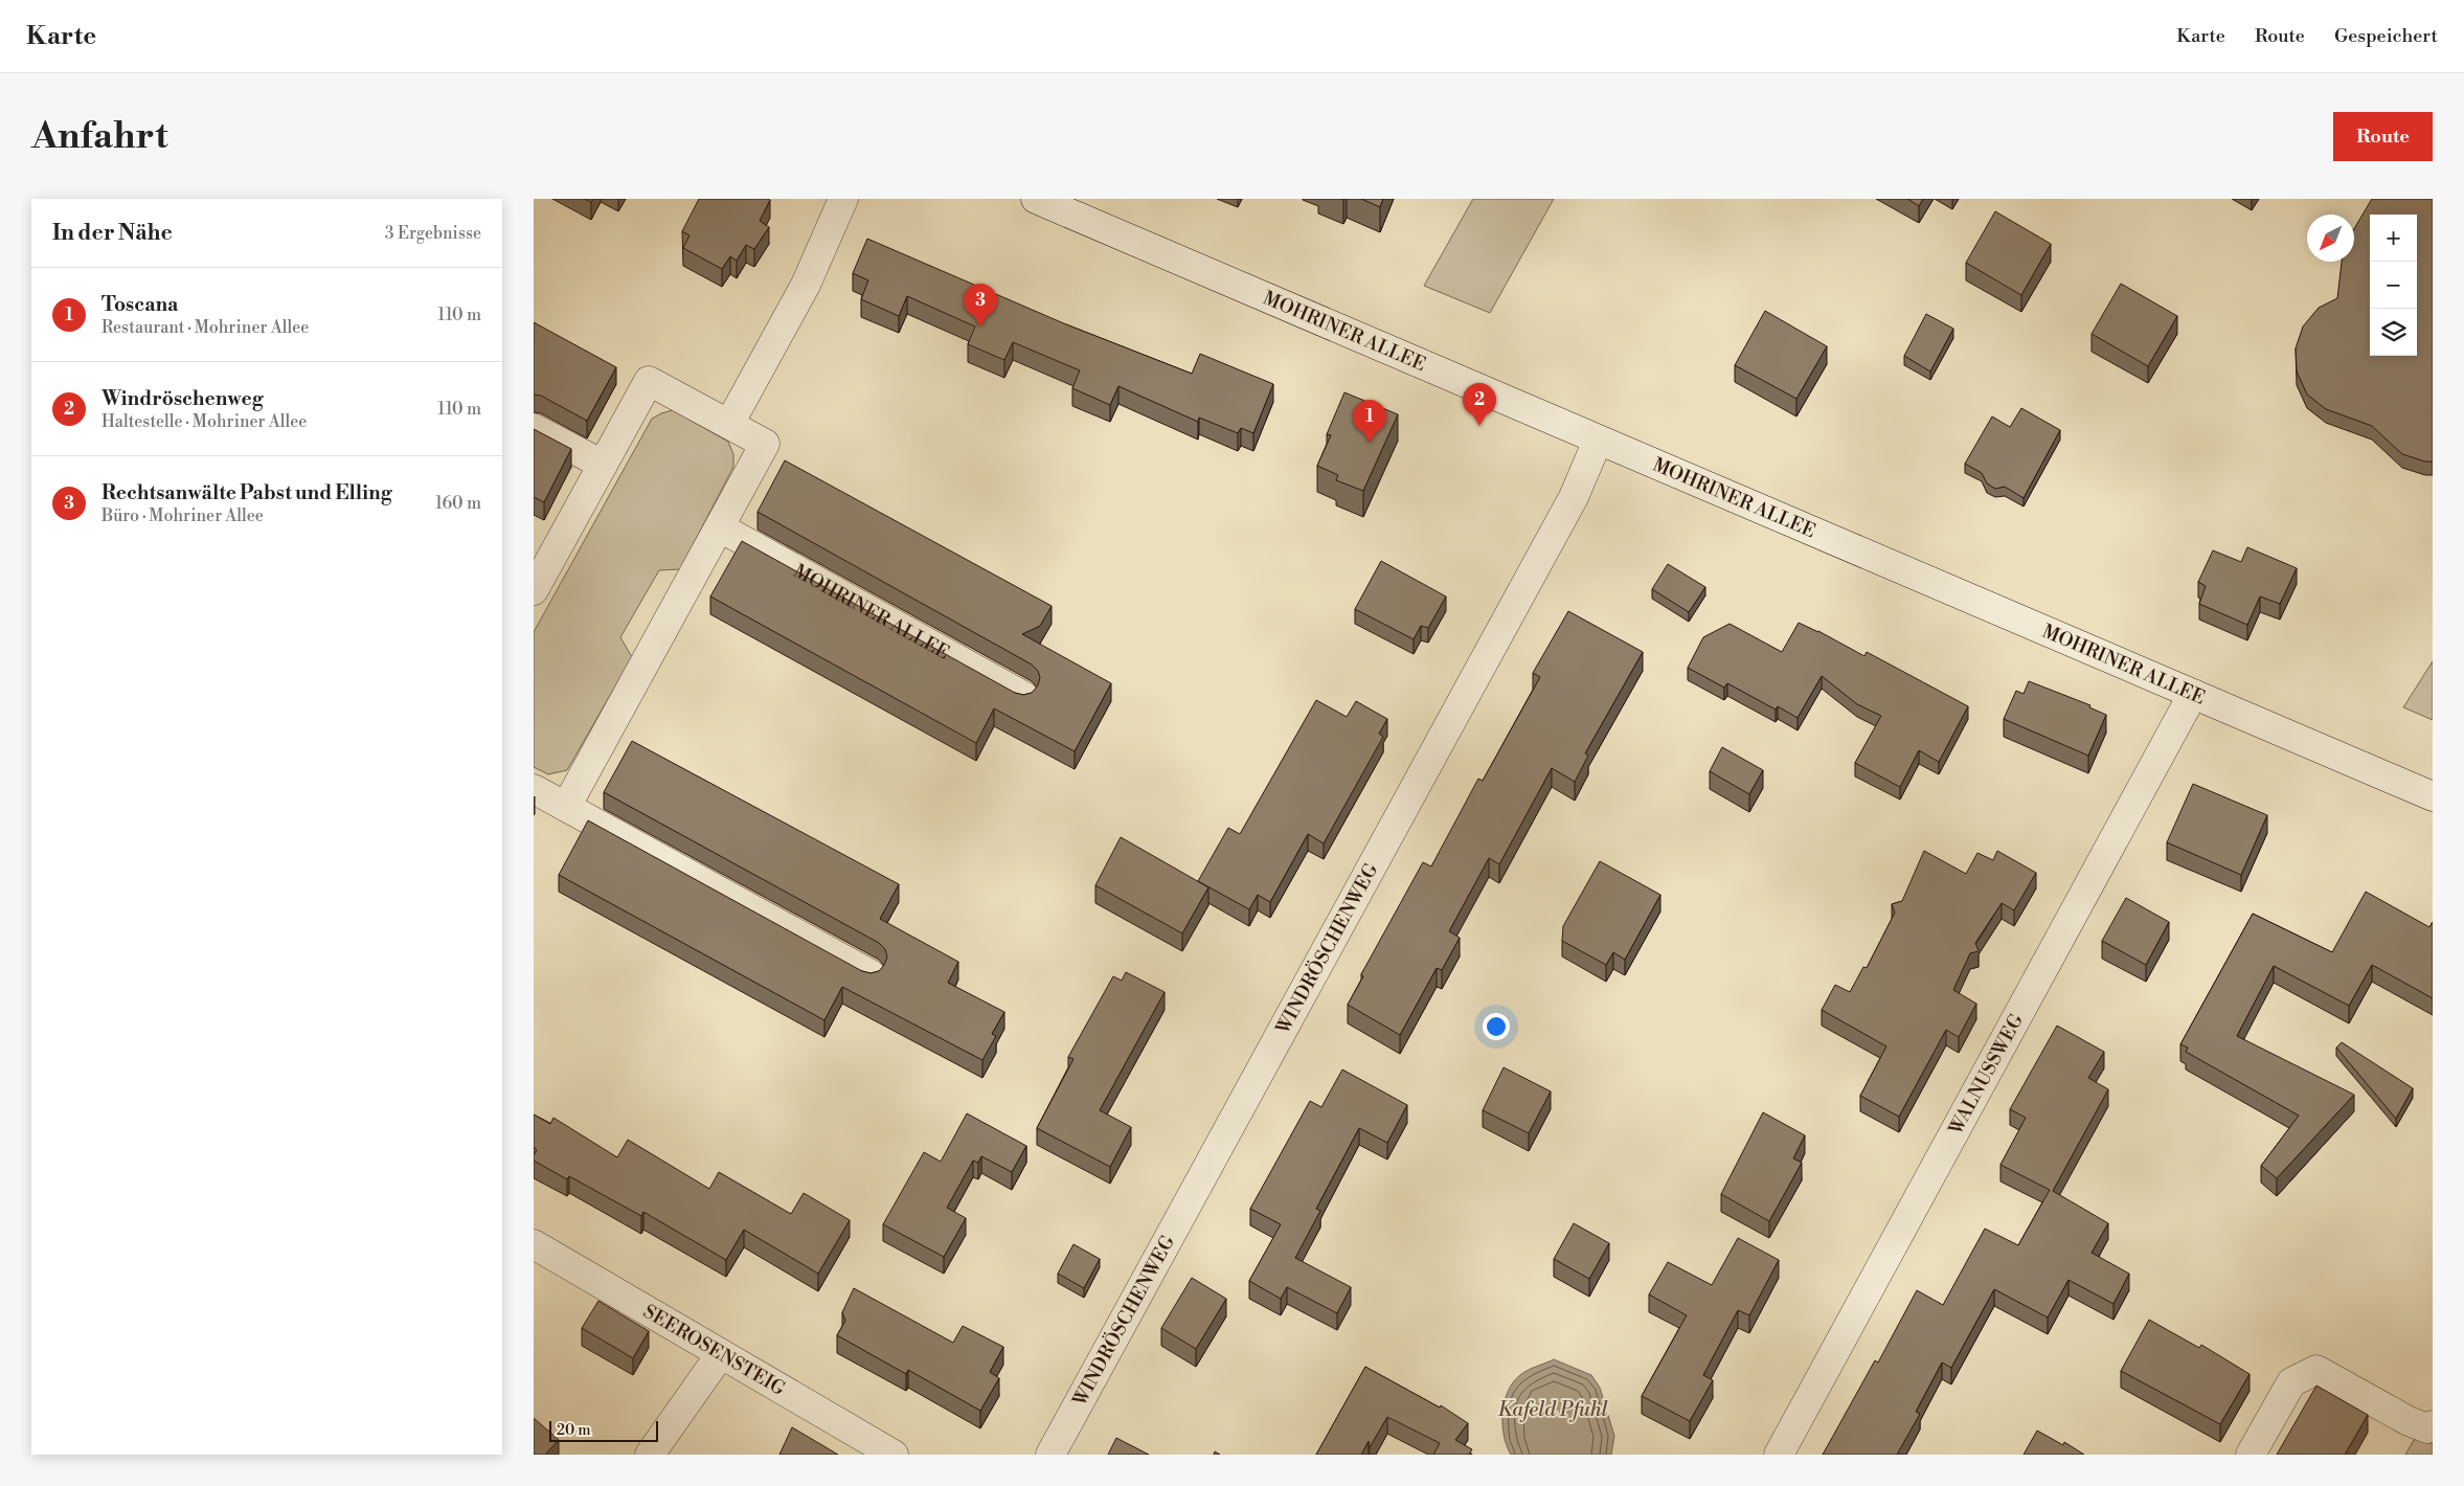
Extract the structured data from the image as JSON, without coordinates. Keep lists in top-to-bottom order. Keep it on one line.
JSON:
{"streets":{"street":["MOHRINER ALLEE","WINDRÖSCHENWEG","WALNUSSWEG","SEEROSENSTEIG"]},"crossings":[["MOHRINER ALLEE","WINDRÖSCHENWEG"],["MOHRINER ALLEE","WALNUSSWEG"]],"water":["Kafeld Pfuhl"],"scale_bar":"20 m","north":"bottom left","page":{"header":"Karte","nav":["Karte","Route","Gespeichert"],"buttons":"Route","title":"Anfahrt","heading":["In der Nähe","3 Ergebnisse"],"map_buttons":["+","−"],"list":[{"mark":"1","name":"Toscana","note":"Restaurant · Mohriner Allee","value":"110 m"},{"mark":"2","name":"Windröschenweg","note":"Haltestelle · Mohriner Allee","value":"110 m"},{"mark":"3","name":"Rechtsanwälte Pabst und Elling","note":"Büro · Mohriner Allee","value":"160 m"}],"pins":["3","2","1"],"scale":"20 m"}}
